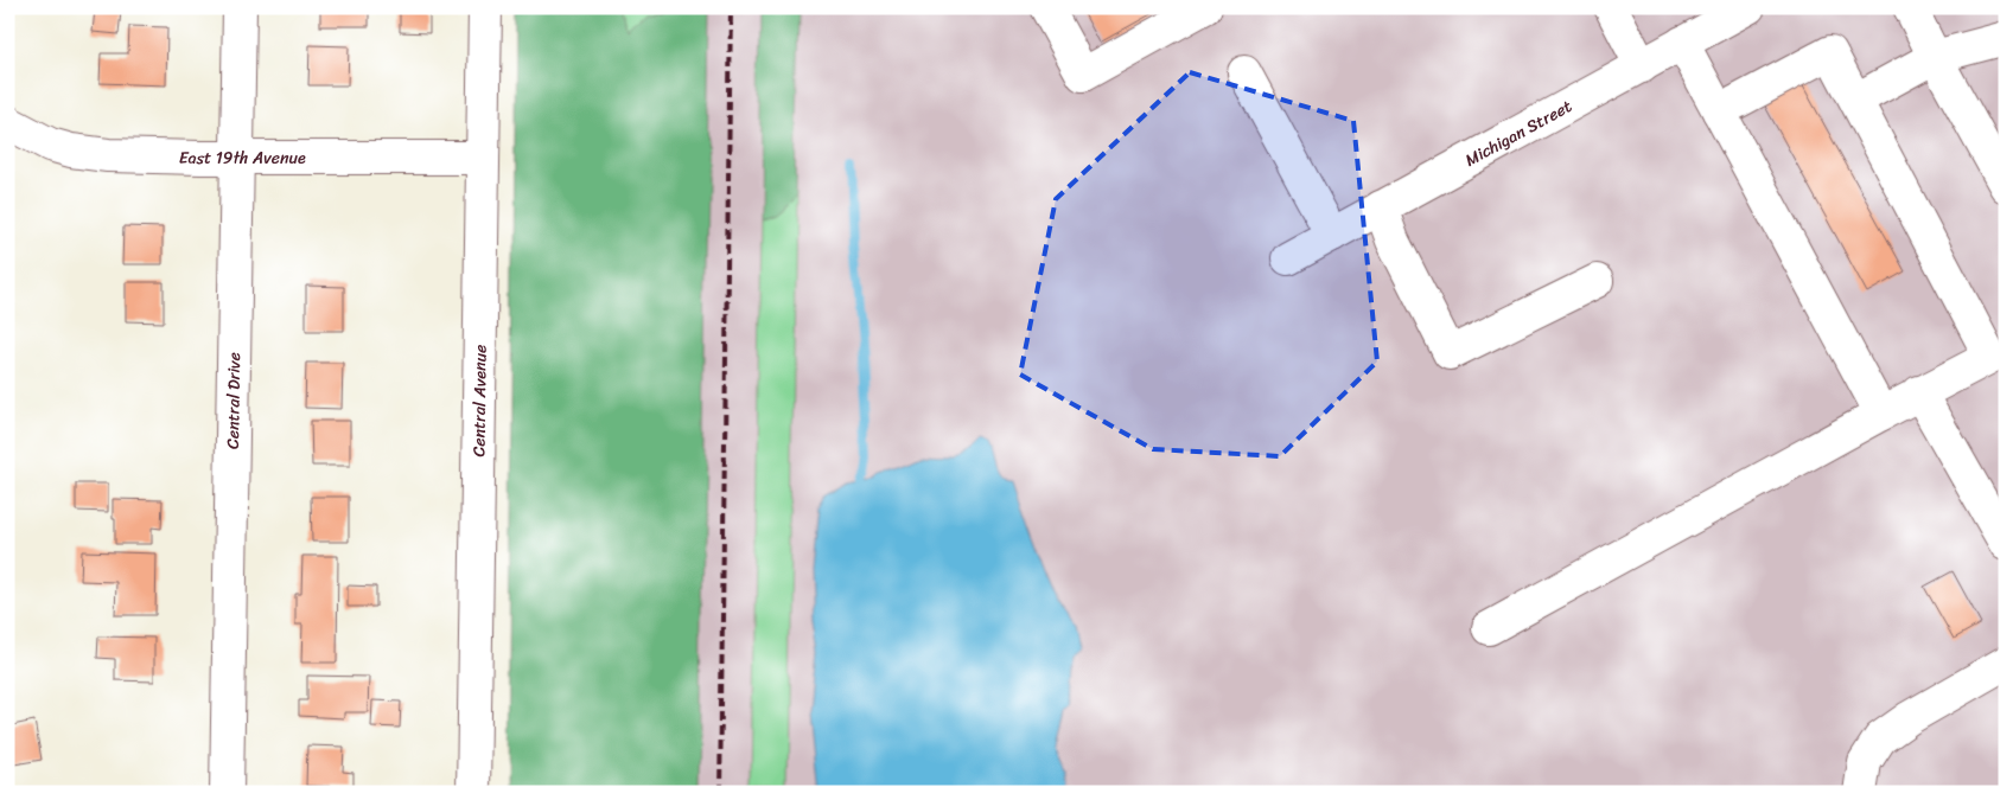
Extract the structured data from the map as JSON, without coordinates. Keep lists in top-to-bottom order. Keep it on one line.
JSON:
{"streets":{"street":["Michigan Street","East 19th Avenue","Central Avenue","Central Drive"]},"crossings":[["East 19th Avenue","Central Avenue"],["East 19th Avenue","Central Drive"]]}
